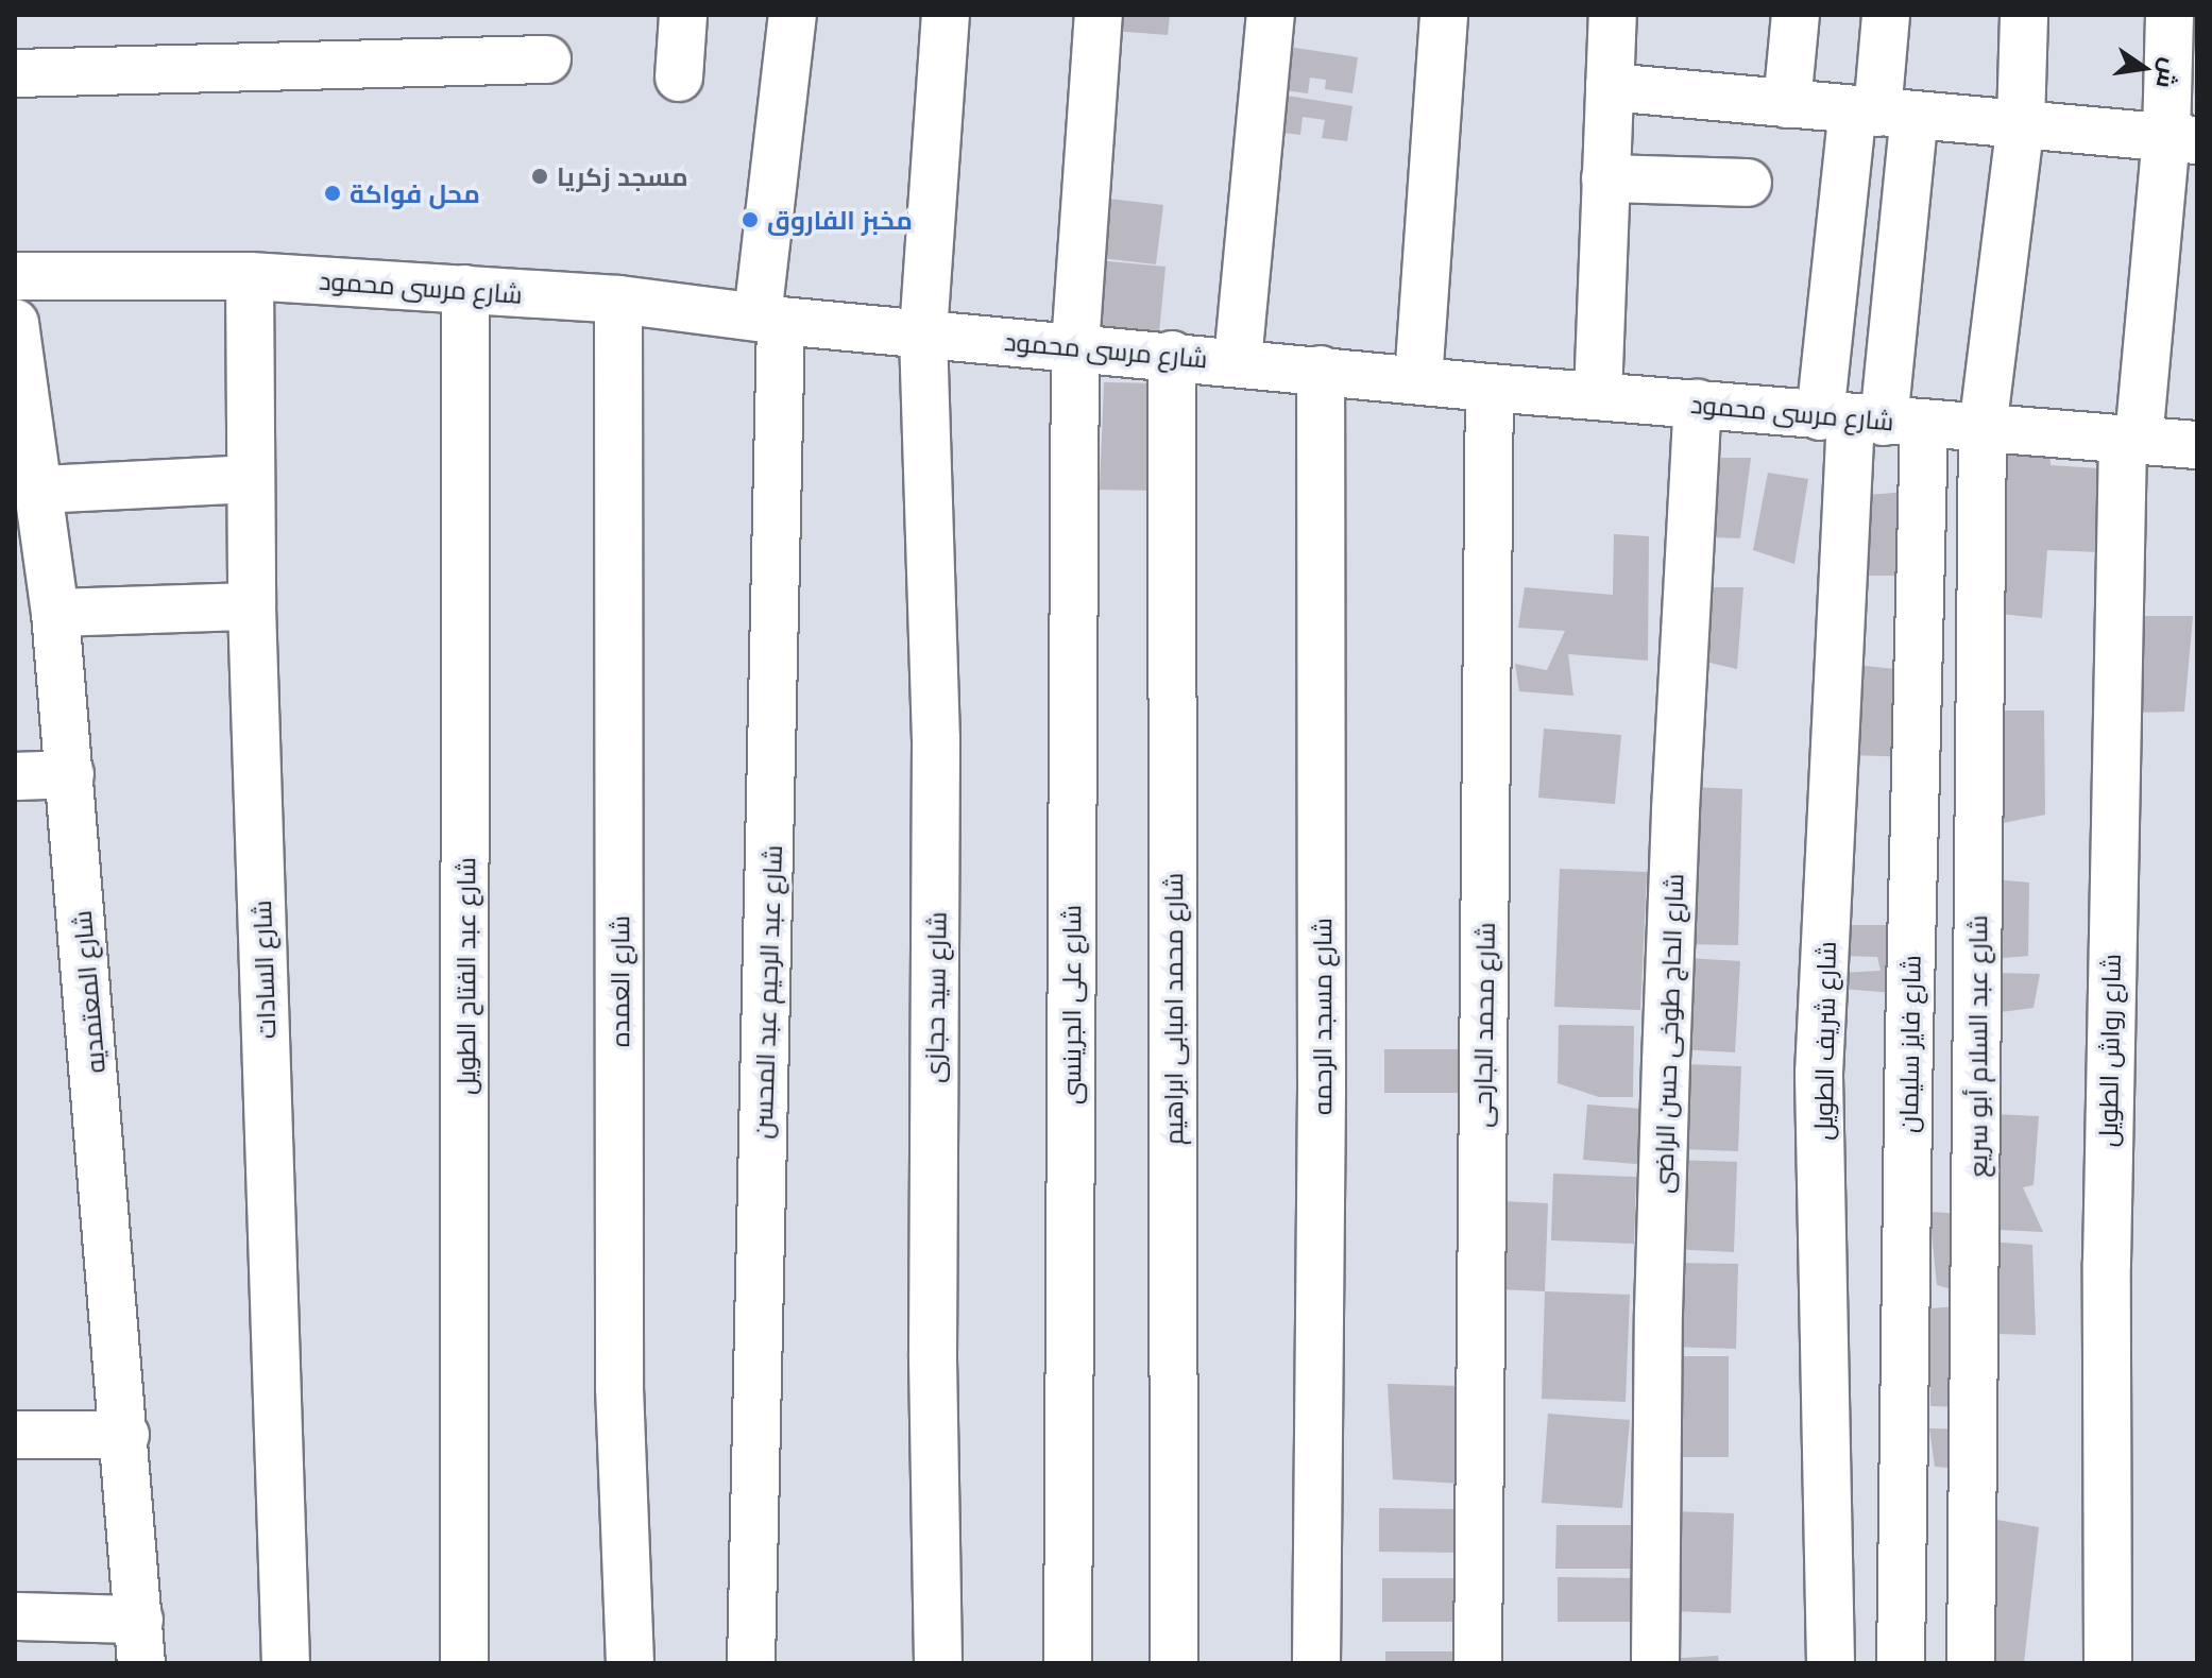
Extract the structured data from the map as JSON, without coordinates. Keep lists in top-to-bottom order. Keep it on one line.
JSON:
{"streets":{"street":["شارع مرسى محمود","شارع السادات","شارع عبد الفتاح الطويل","شارع العمده","شارع المعتمديه","شارع عبد الرحيم عبد المحسن","شارع سيد حجازى","شارع على الجرينسى","شارع محمد امبابى ابراهيم","شارع مسجد الرحمه","شارع محمد الجارحى","شارع الحاج طوخى حسن الراضى","شارع شريف الطويل","شارع فايز سليمان","شارع عبد السلام أبو سريع","شارع رواش الطويل"]},"crossings":[["شارع مرسى محمود","شارع السادات"],["شارع مرسى محمود","شارع عبد الفتاح الطويل"],["شارع مرسى محمود","شارع العمده"],["شارع مرسى محمود","شارع عبد الرحيم عبد المحسن"],["شارع مرسى محمود","شارع سيد حجازى"],["شارع مرسى محمود","شارع على الجرينسى"],["شارع مرسى محمود","شارع محمد امبابى ابراهيم"],["شارع مرسى محمود","شارع مسجد الرحمه"],["شارع مرسى محمود","شارع محمد الجارحى"],["شارع مرسى محمود","شارع الحاج طوخى حسن الراضى"],["شارع مرسى محمود","شارع شريف الطويل"],["شارع مرسى محمود","شارع فايز سليمان"],["شارع مرسى محمود","شارع عبد السلام أبو سريع"],["شارع مرسى محمود","شارع رواش الطويل"],["شارع شريف الطويل","شارع فايز سليمان"]],"places":["مسجد زكريا","محل فواكة","مخبز الفاروق"],"north":"right"}
